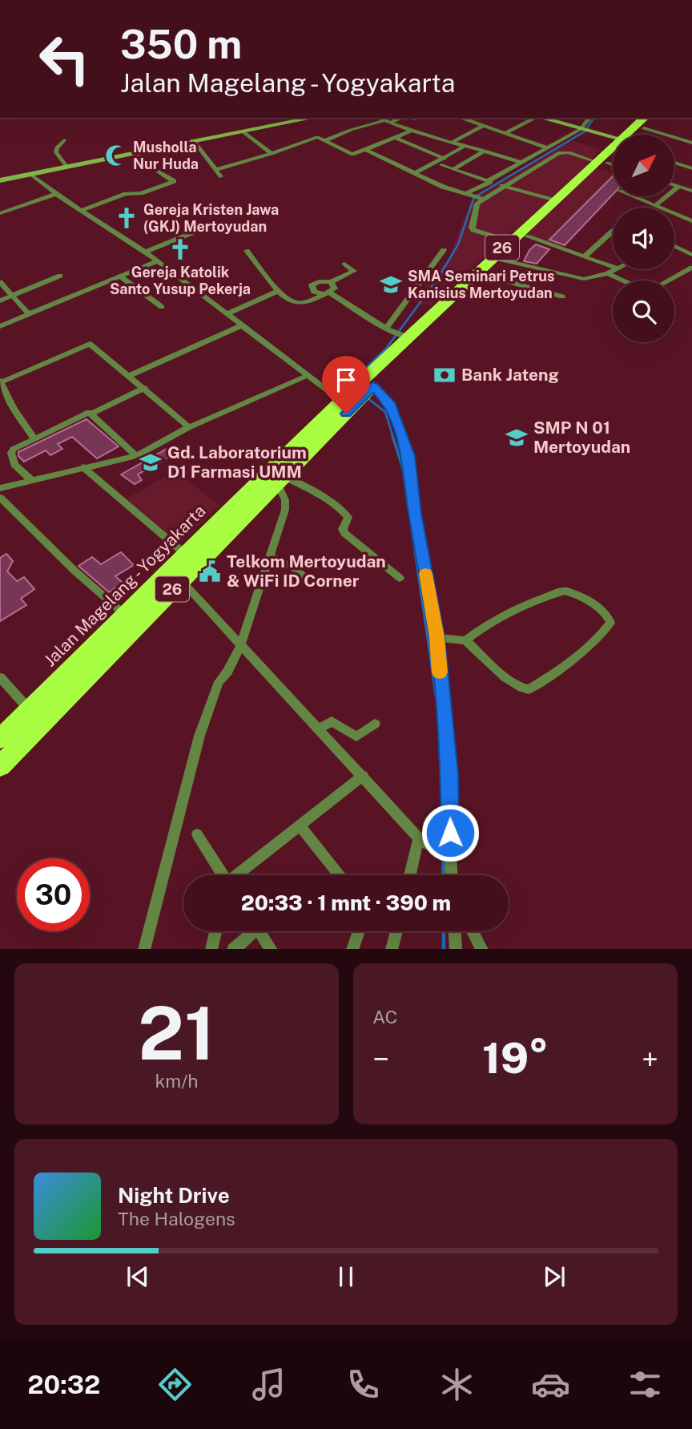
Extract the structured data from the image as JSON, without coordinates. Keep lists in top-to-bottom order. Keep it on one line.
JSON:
{"streets":{"highway":["26","Jalan Magelang - Yogyakarta"]},"places":{"mosque":["Musholla Nur Huda"],"church":["Gereja Kristen Jawa (GKJ) Mertoyudan","Gereja Katolik Santo Yusup Pekerja"],"school or university":["SMA Seminari Petrus Kanisius Mertoyudan","SMP N 01 Mertoyudan","Gd. Laboratorium D1 Farmasi UMM"],"bank":["Bank Jateng"],"public building":["Telkom Mertoyudan & WiFi ID Corner"]},"north":"top right","page":{"turn":["350 m","Jalan Magelang - Yogyakarta"],"limit":"30","trip":"20:33 · 1 mnt · 390 m","tile":[["21","km/h"],"AC"],"heat":["−","19°","+"],"song":["Night Drive","The Halogens"],"tabs":"20:32"}}
